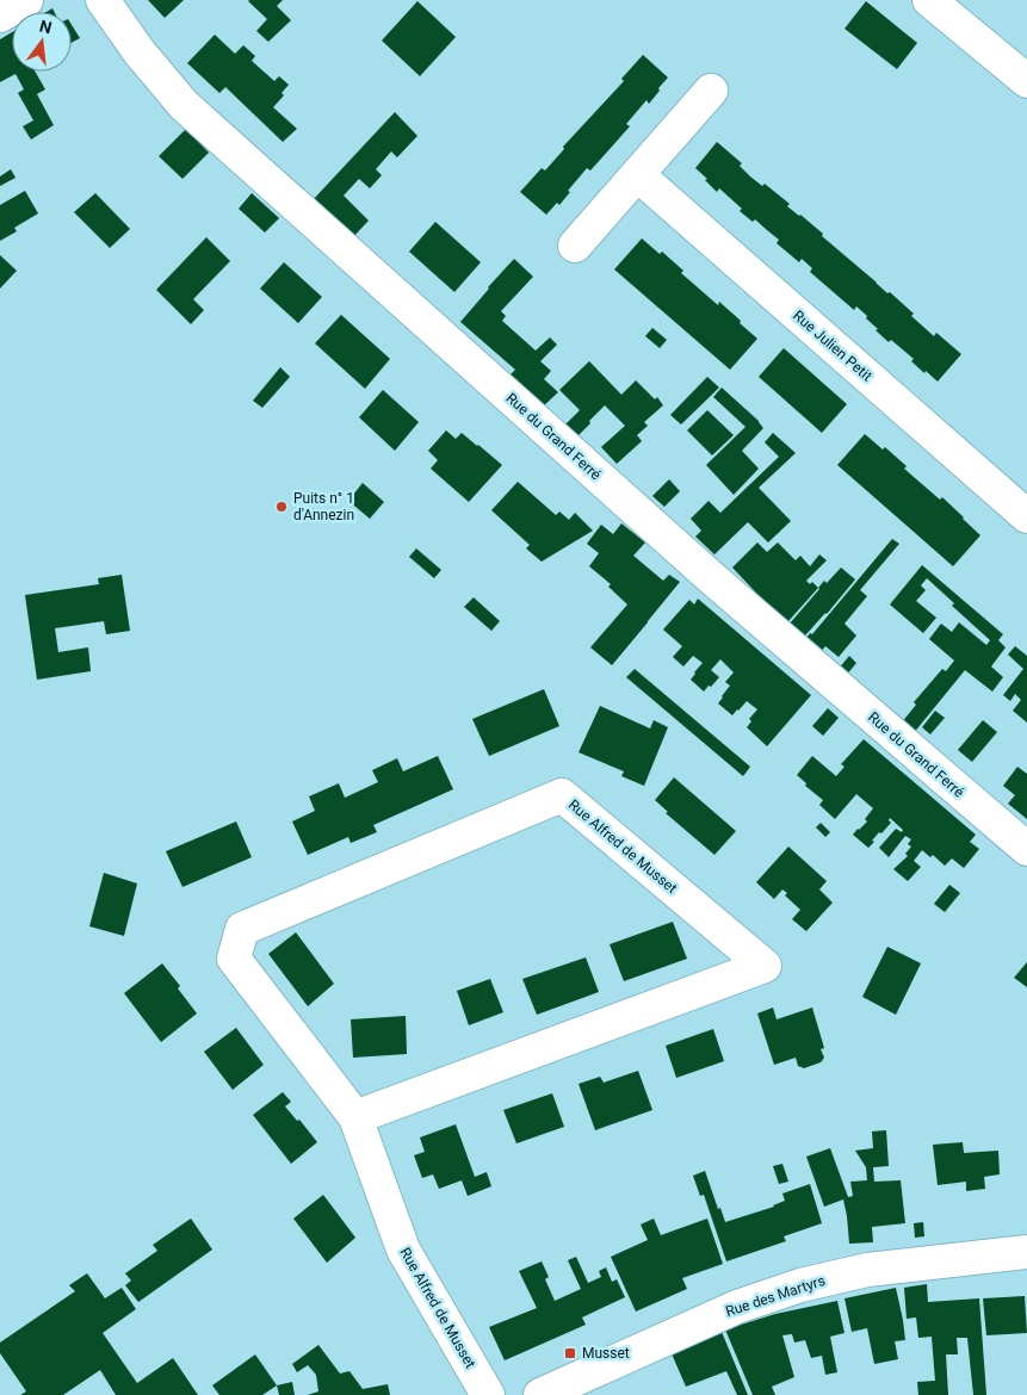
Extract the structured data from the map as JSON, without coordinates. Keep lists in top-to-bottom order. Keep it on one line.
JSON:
{"streets":{"street":["Rue Julien Petit","Rue du Grand Ferré","Rue Alfred de Musset","Rue des Martyrs"]},"places":{"other":["Puits n° 1 d'Annezin"],"transit":["Musset"]},"north":"top"}
